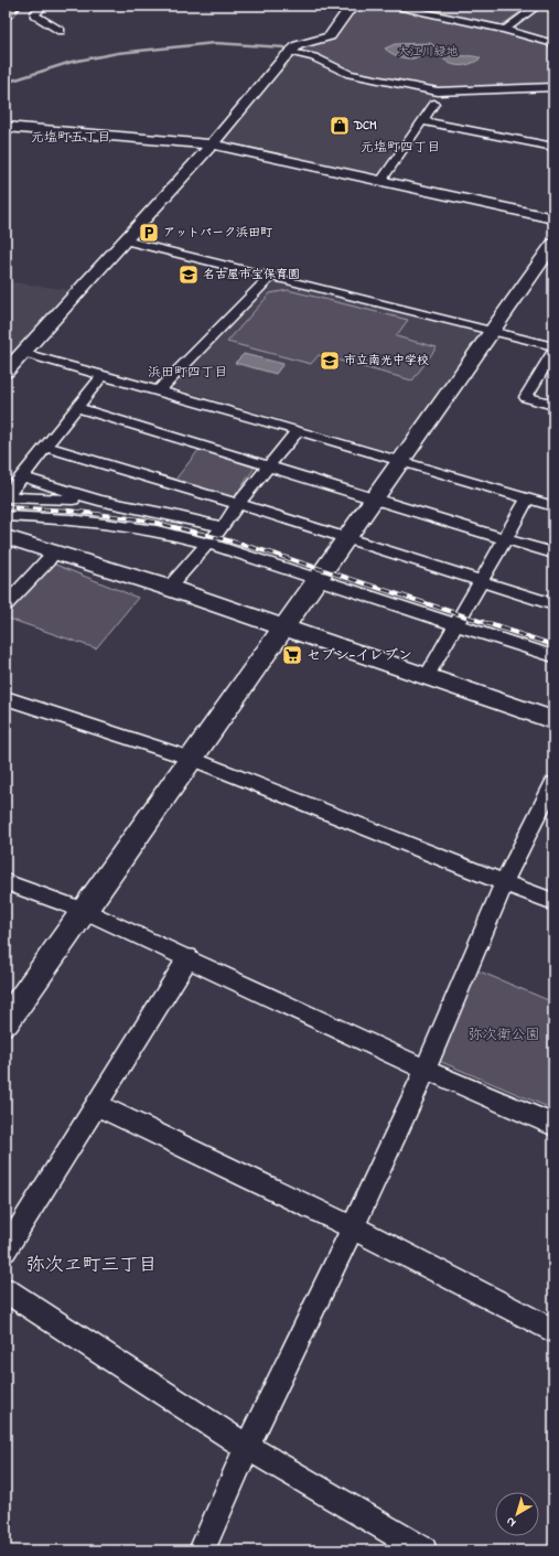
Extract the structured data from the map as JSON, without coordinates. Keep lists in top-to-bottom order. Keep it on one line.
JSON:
{"districts":["元塩町五丁目","元塩町四丁目","浜田町四丁目","弥次ヱ町三丁目"],"parks":["大江川緑地","弥次衛公園"],"places":{"shop":["DCM"],"parking":["アットパーク浜田町"],"school or university":["名古屋市宝保育園","市立南光中学校"],"supermarket":["セブン-イレブン"]},"north":"bottom left"}
